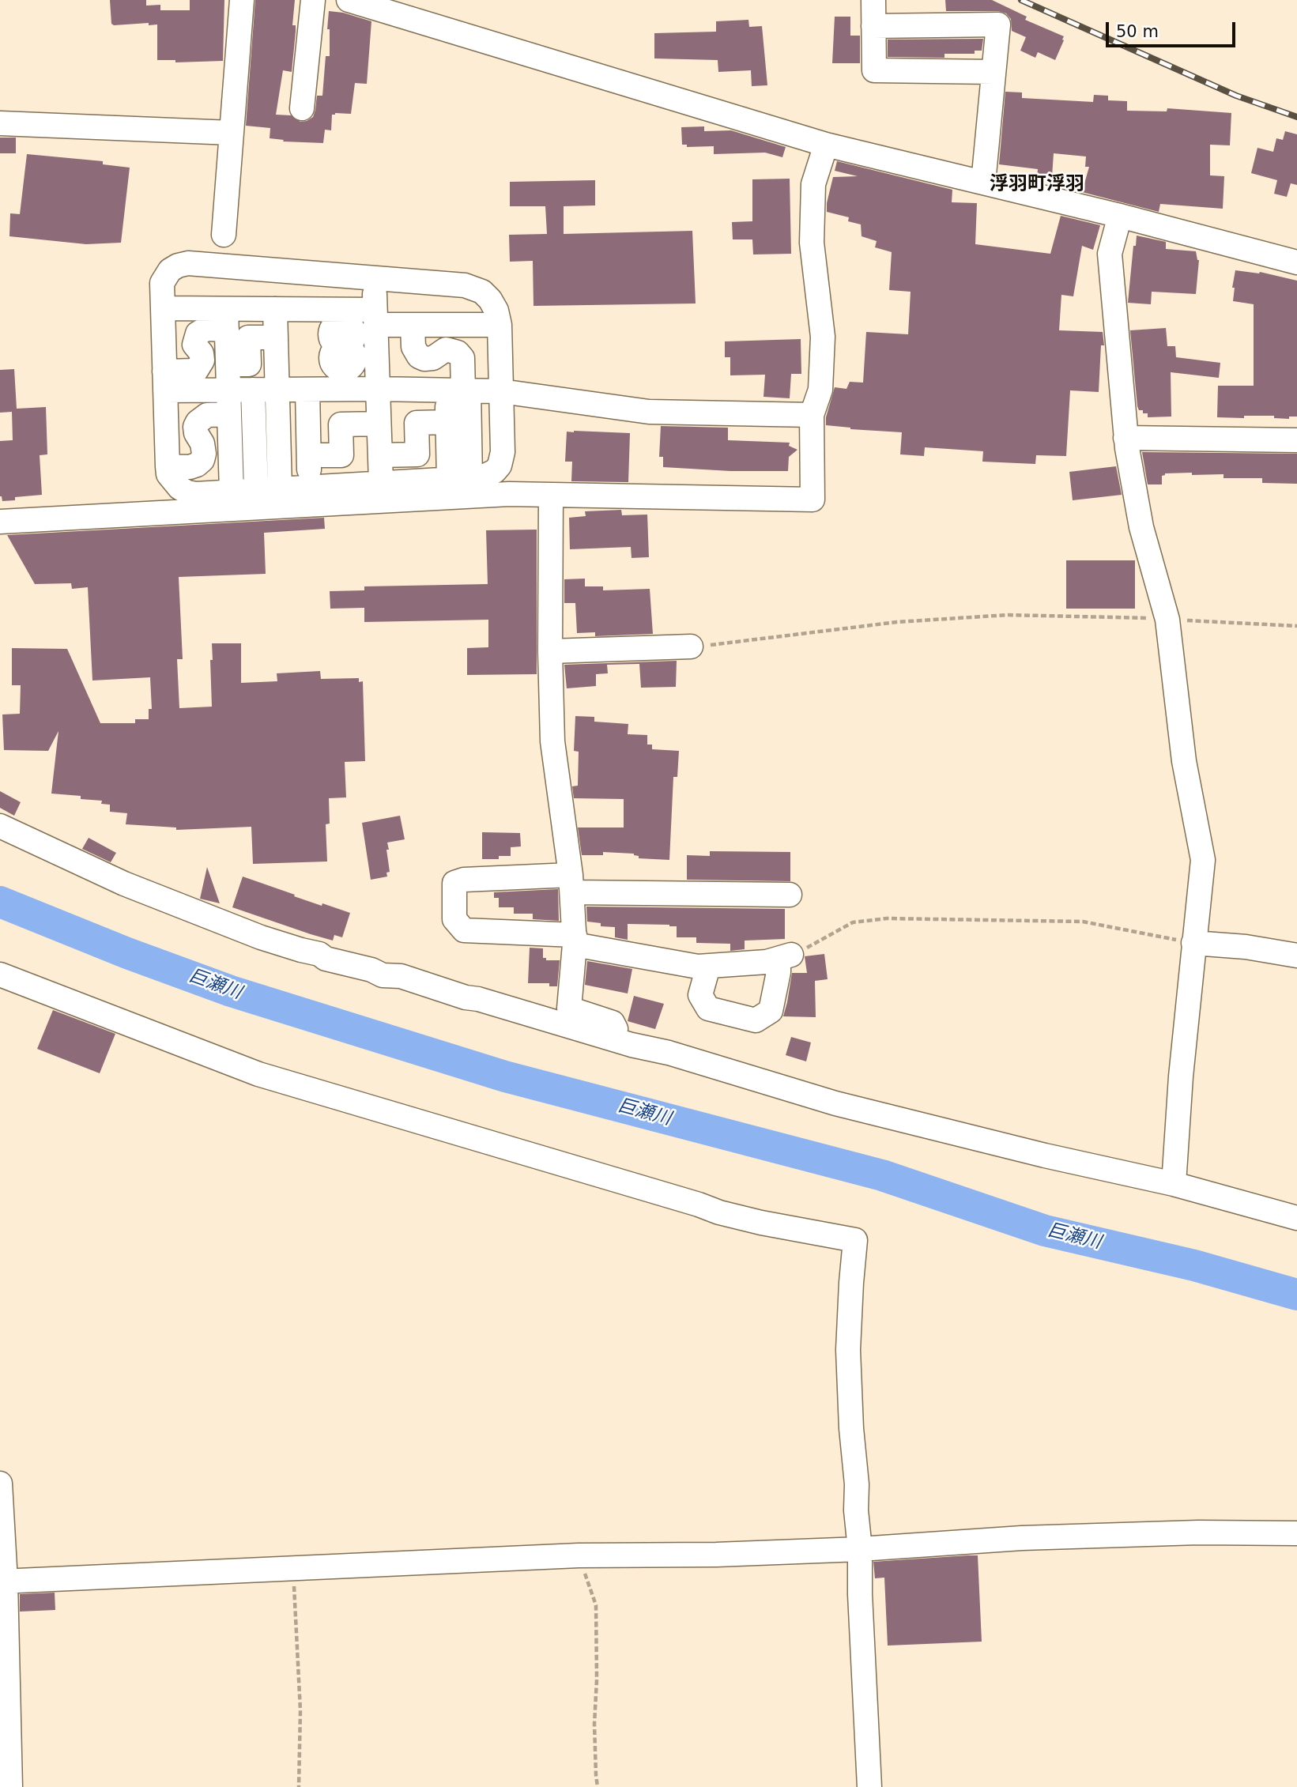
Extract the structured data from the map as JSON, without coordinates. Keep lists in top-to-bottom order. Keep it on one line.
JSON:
{"districts":["浮羽町浮羽"],"water":["巨瀬川"],"scale_bar":"50 m"}
